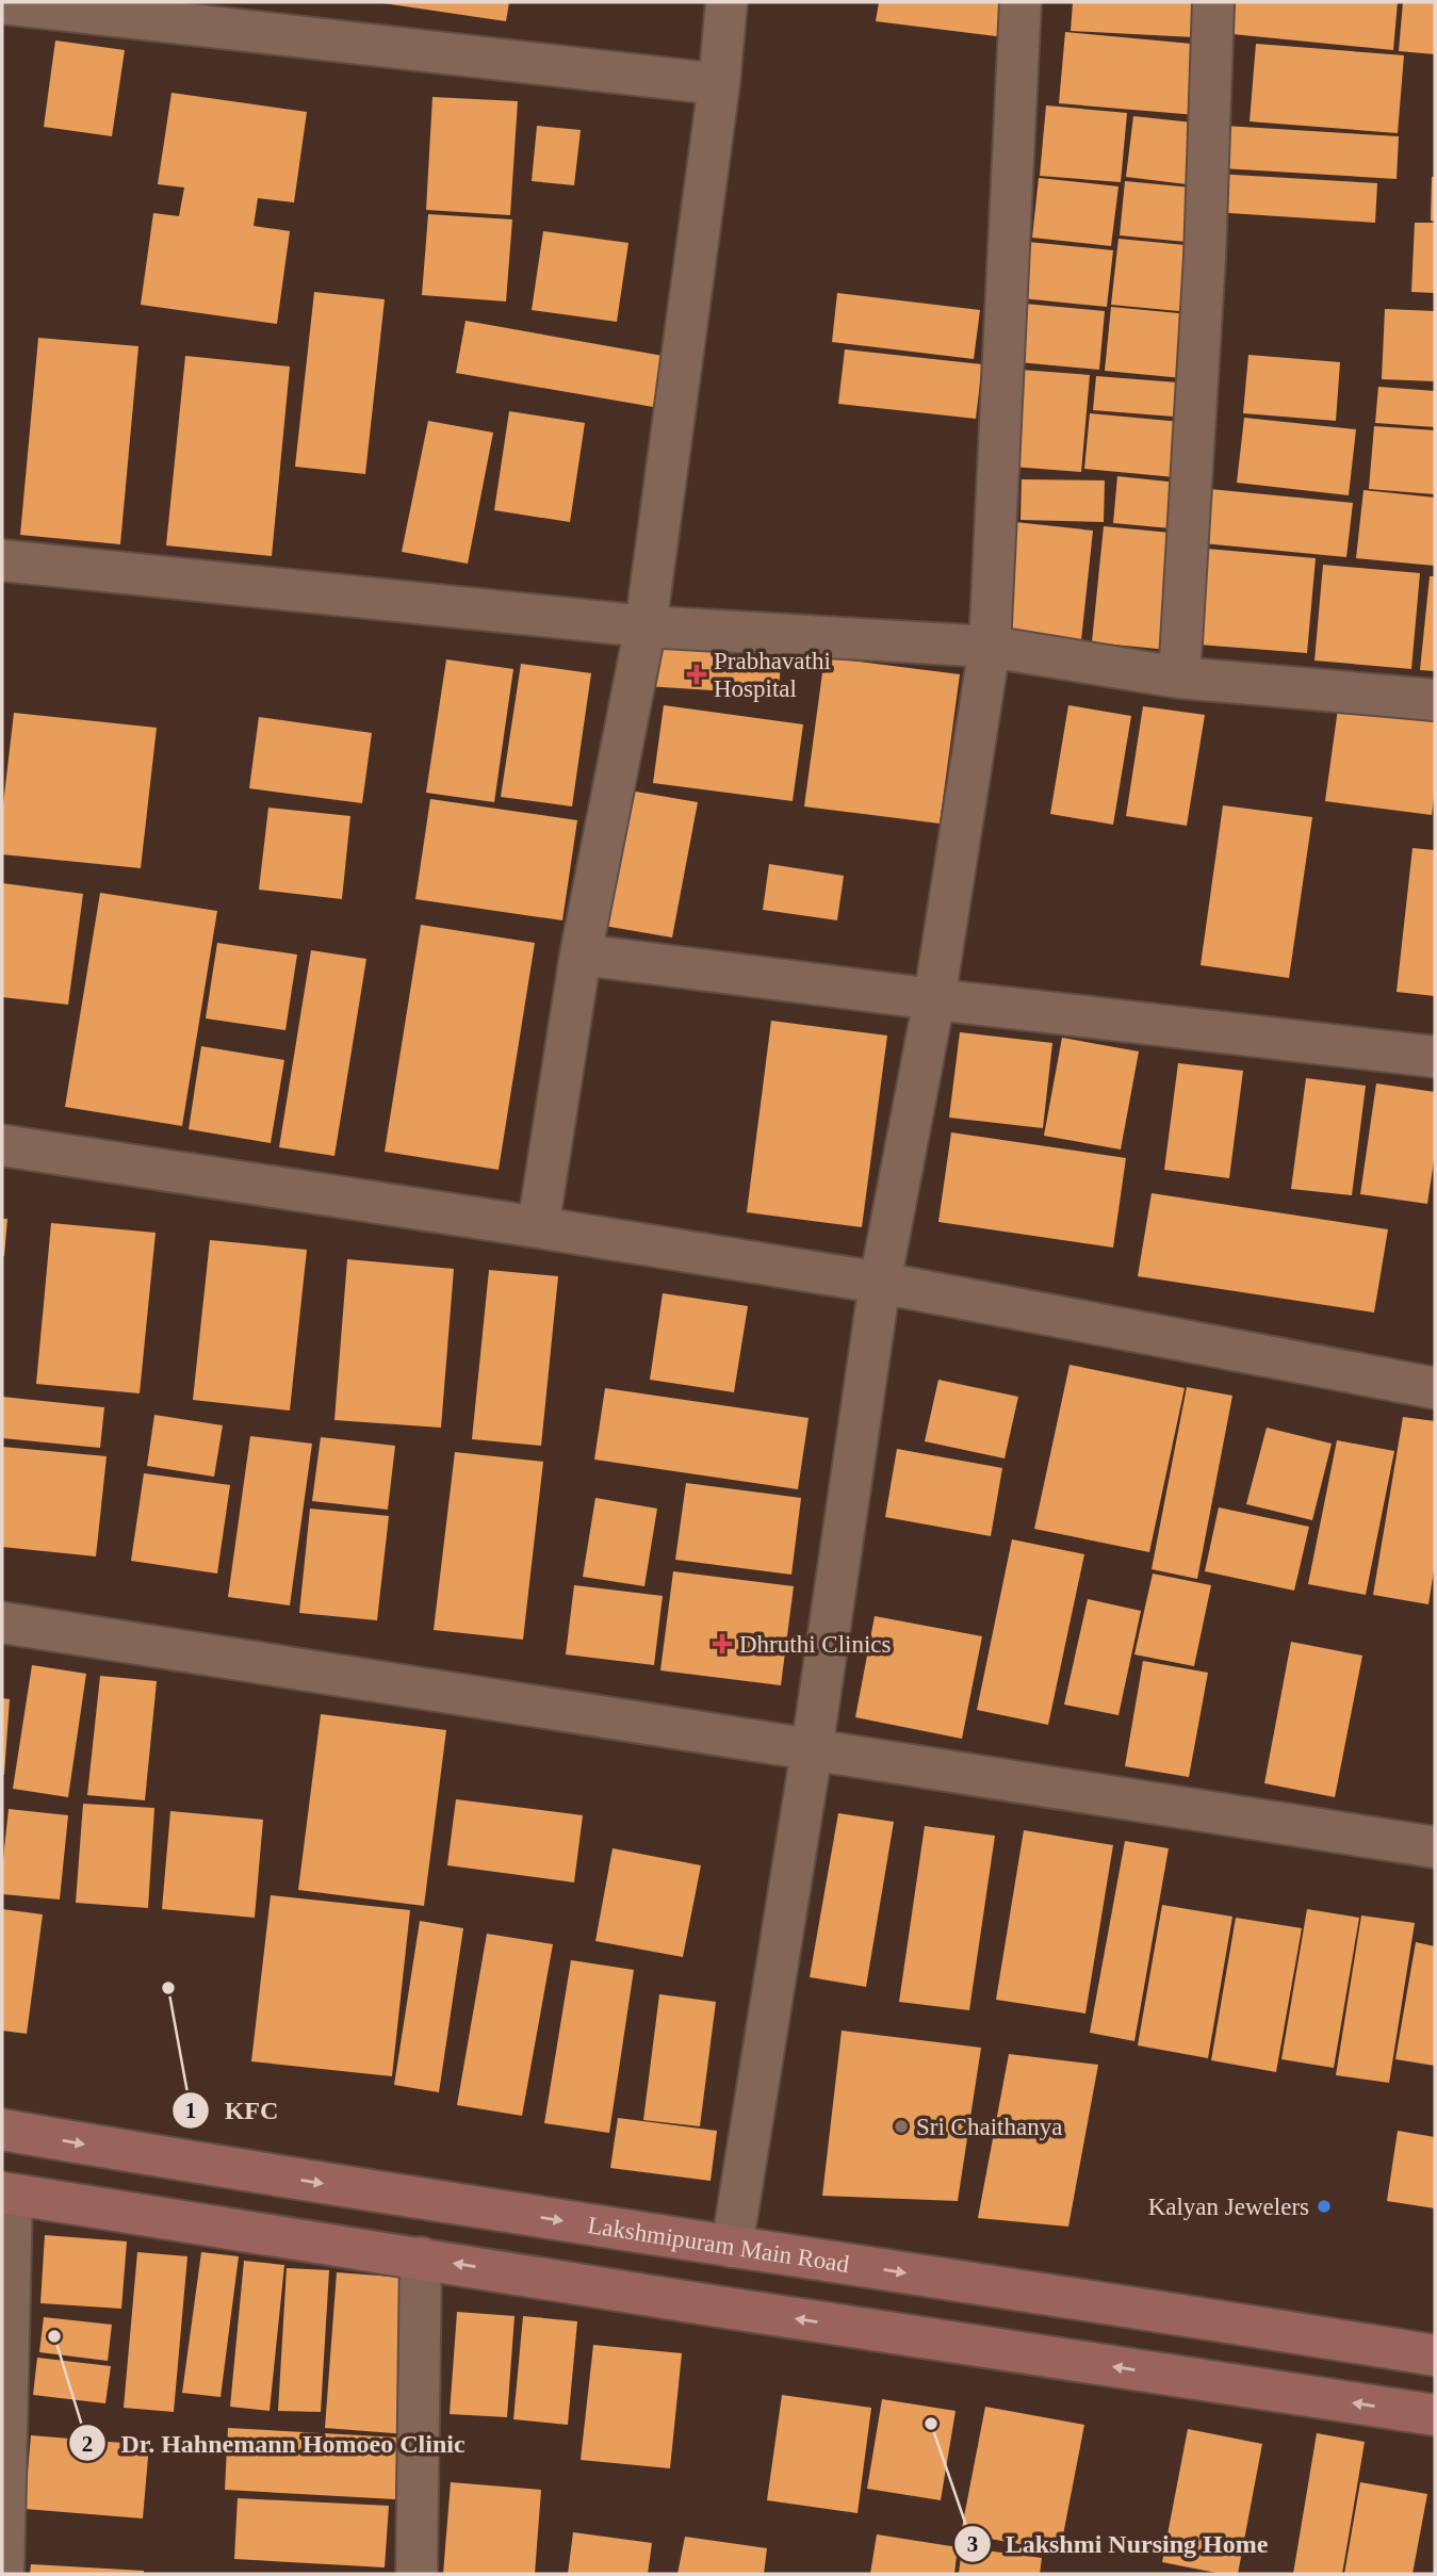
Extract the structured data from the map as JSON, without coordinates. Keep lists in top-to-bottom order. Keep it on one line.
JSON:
{"streets":{"main road":["Lakshmipuram Main Road"]},"places":{"health":["Prabhavathi Hospital","Dhruthi Clinics"],"other":["KFC","Sri Chaithanya","Kalyan Jewelers","Dr. Hahnemann Homoeo Clinic","Lakshmi Nursing Home"]}}
